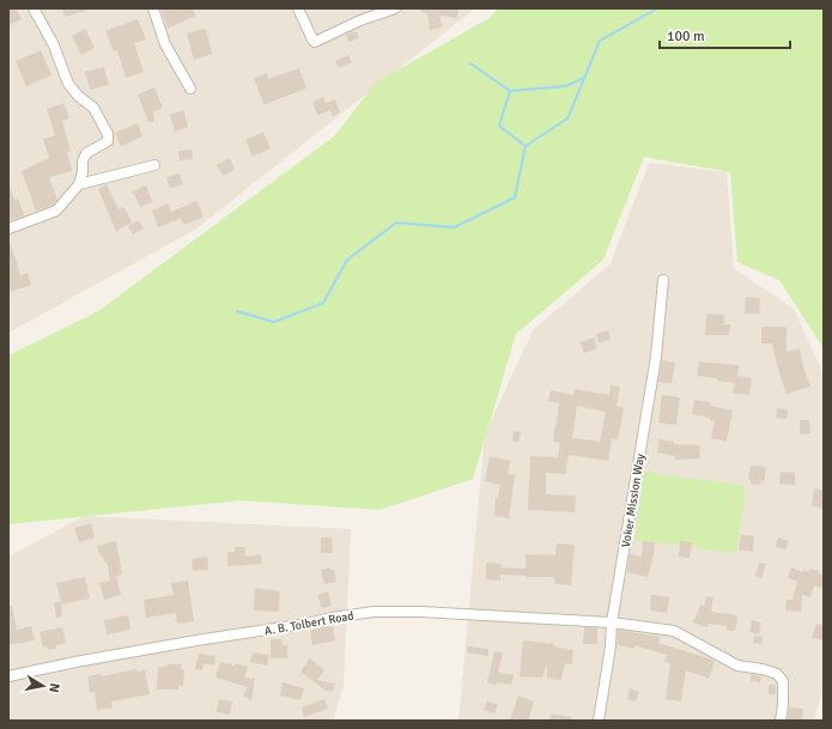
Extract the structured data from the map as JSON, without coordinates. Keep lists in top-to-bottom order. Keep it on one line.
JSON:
{"streets":{"street":["Voker Mission Way","A. B. Tolbert Road"]},"crossings":[["Voker Mission Way","A. B. Tolbert Road"]],"scale_bar":"100 m","north":"right"}
